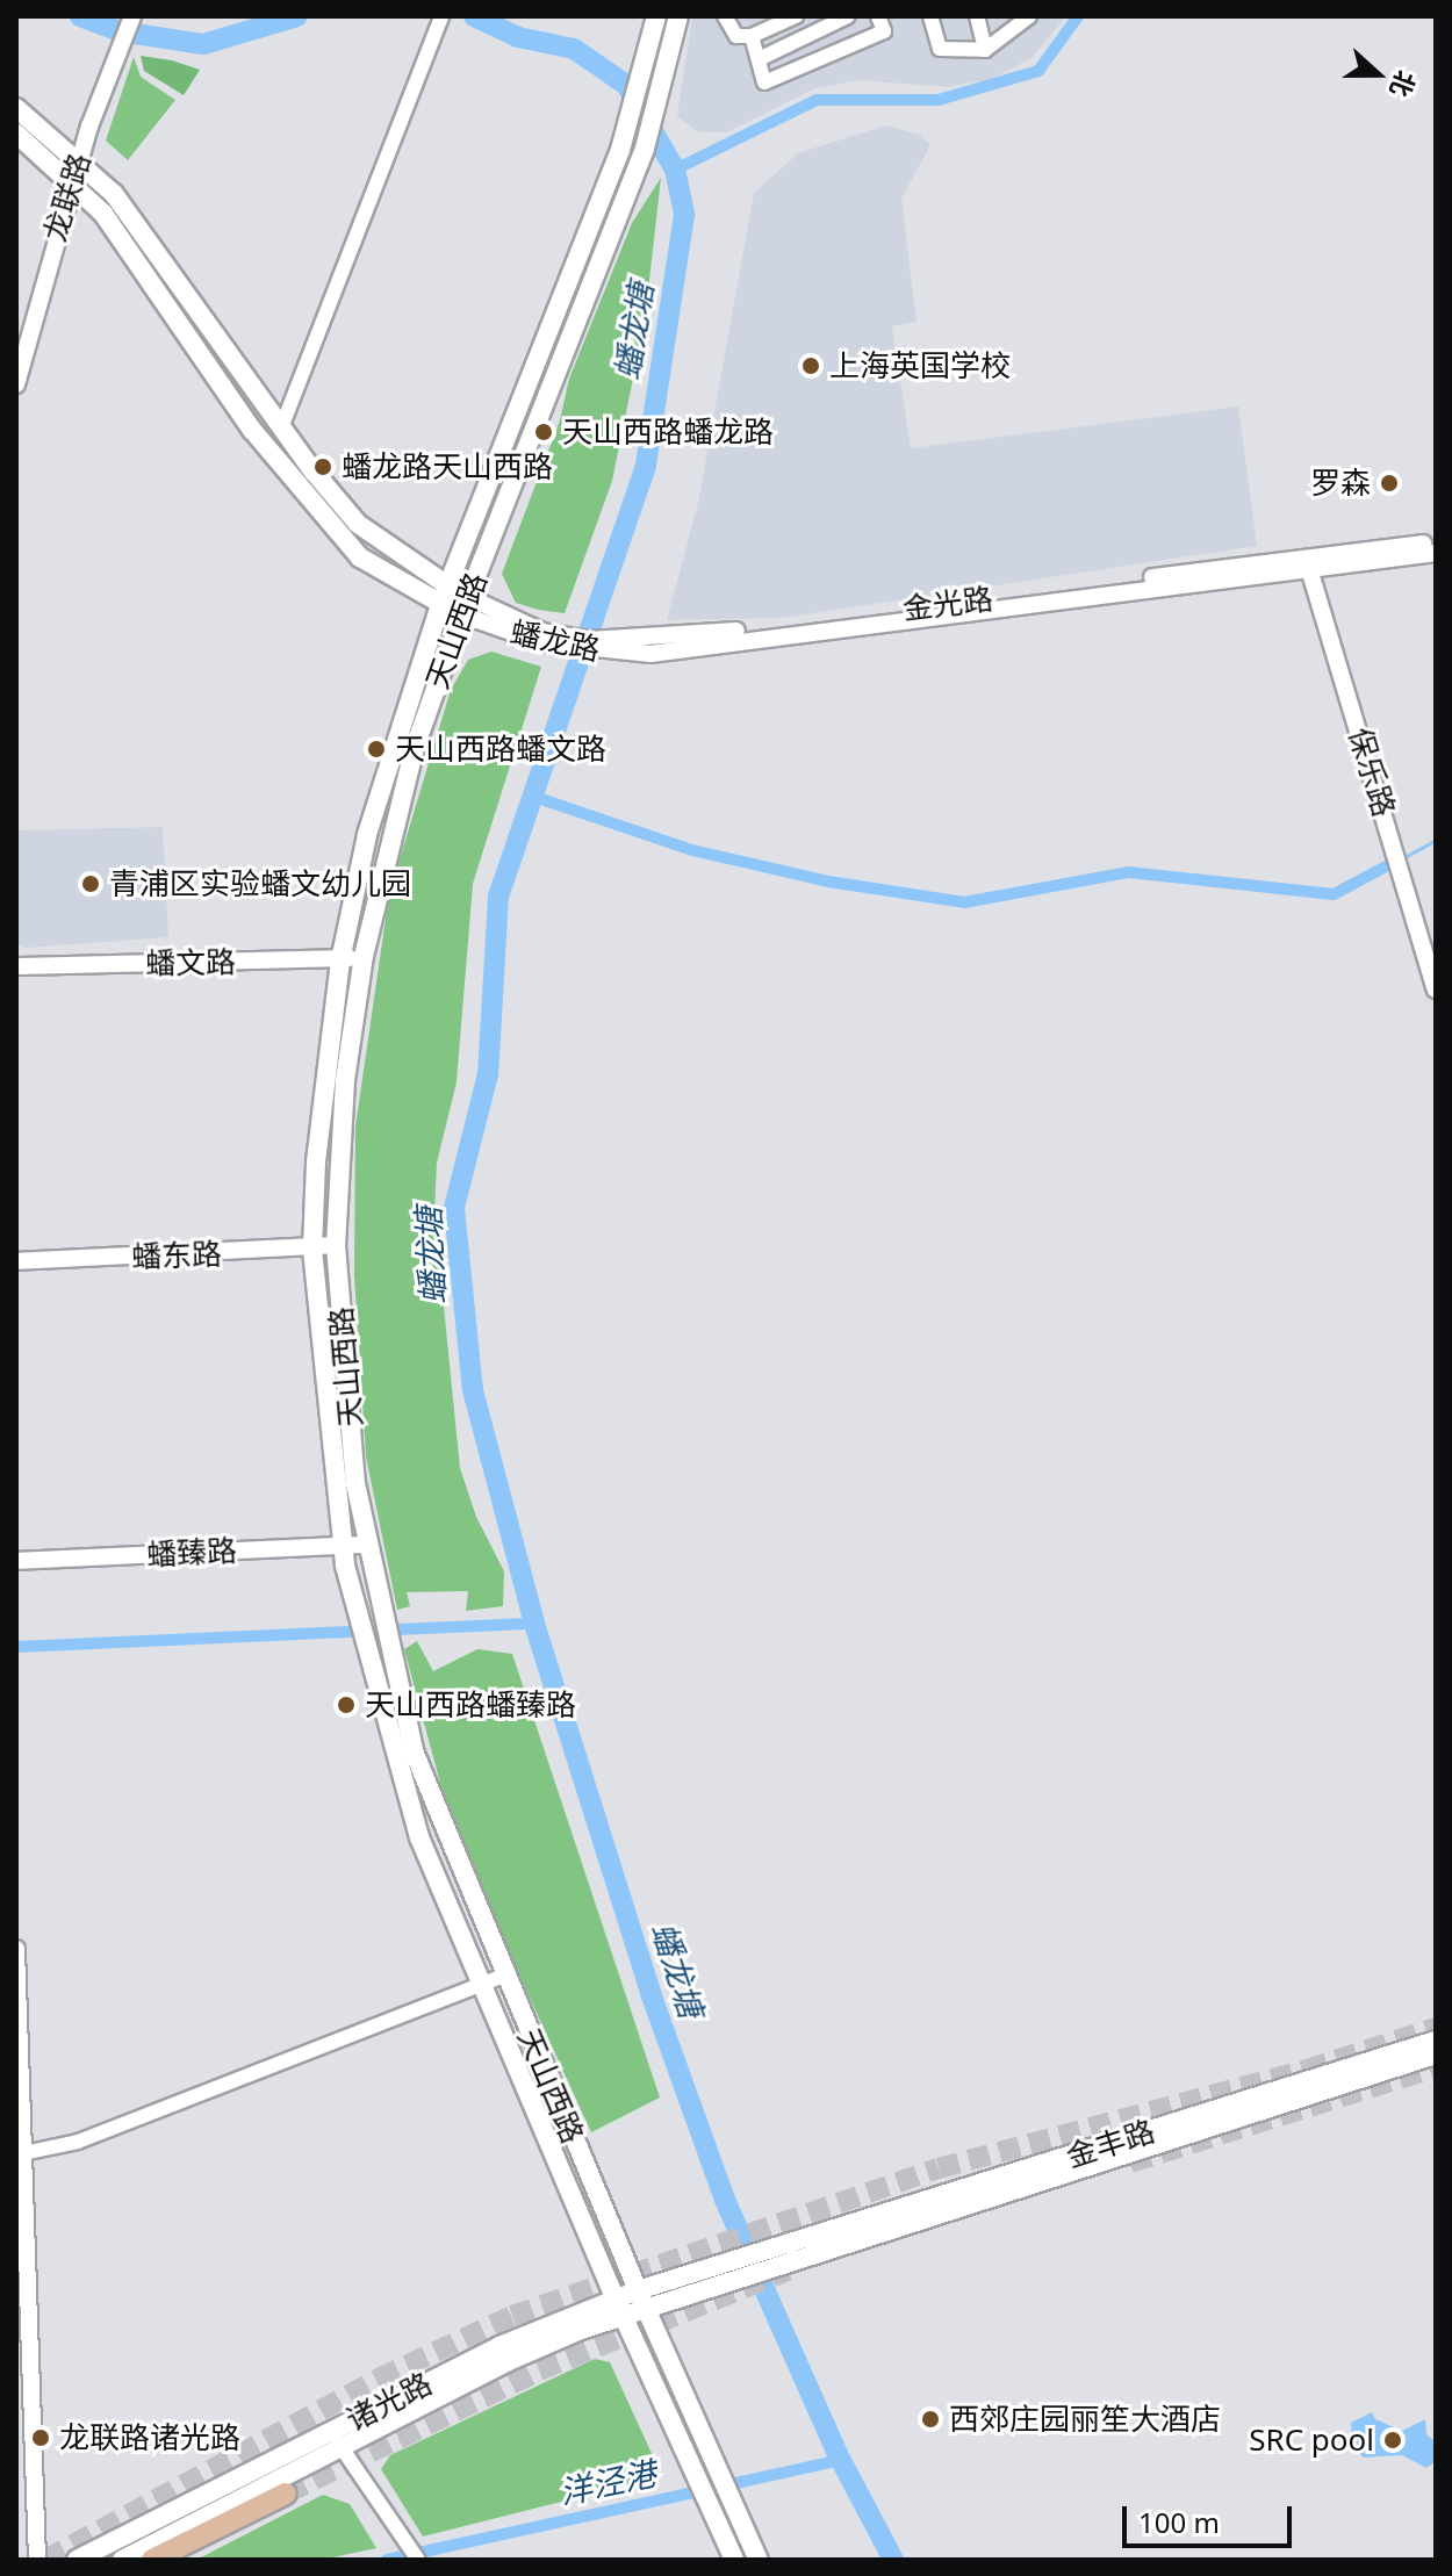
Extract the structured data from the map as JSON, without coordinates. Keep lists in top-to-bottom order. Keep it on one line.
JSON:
{"streets":{"main road":["天山西路","蟠龙路","金丰路","诸光路"],"street":["龙联路","保乐路","蟠文路","蟠东路","蟠臻路"]},"crossings":[["龙联路","蟠龙路"],["天山西路","蟠龙路"],["天山西路","蟠文路"],["天山西路","蟠东路"],["天山西路","蟠臻路"],["天山西路","诸光路"],["蟠龙路","保乐路"]],"water":["蟠龙塘","洋泾港"],"places":["上海英国学校","天山西路蟠龙路","蟠龙路天山西路","罗森","天山西路蟠文路","青浦区实验蟠文幼儿园","天山西路蟠臻路","西郊庄园丽笙大酒店","龙联路诸光路","SRC pool"],"scale_bar":"100 m","north":"right"}
